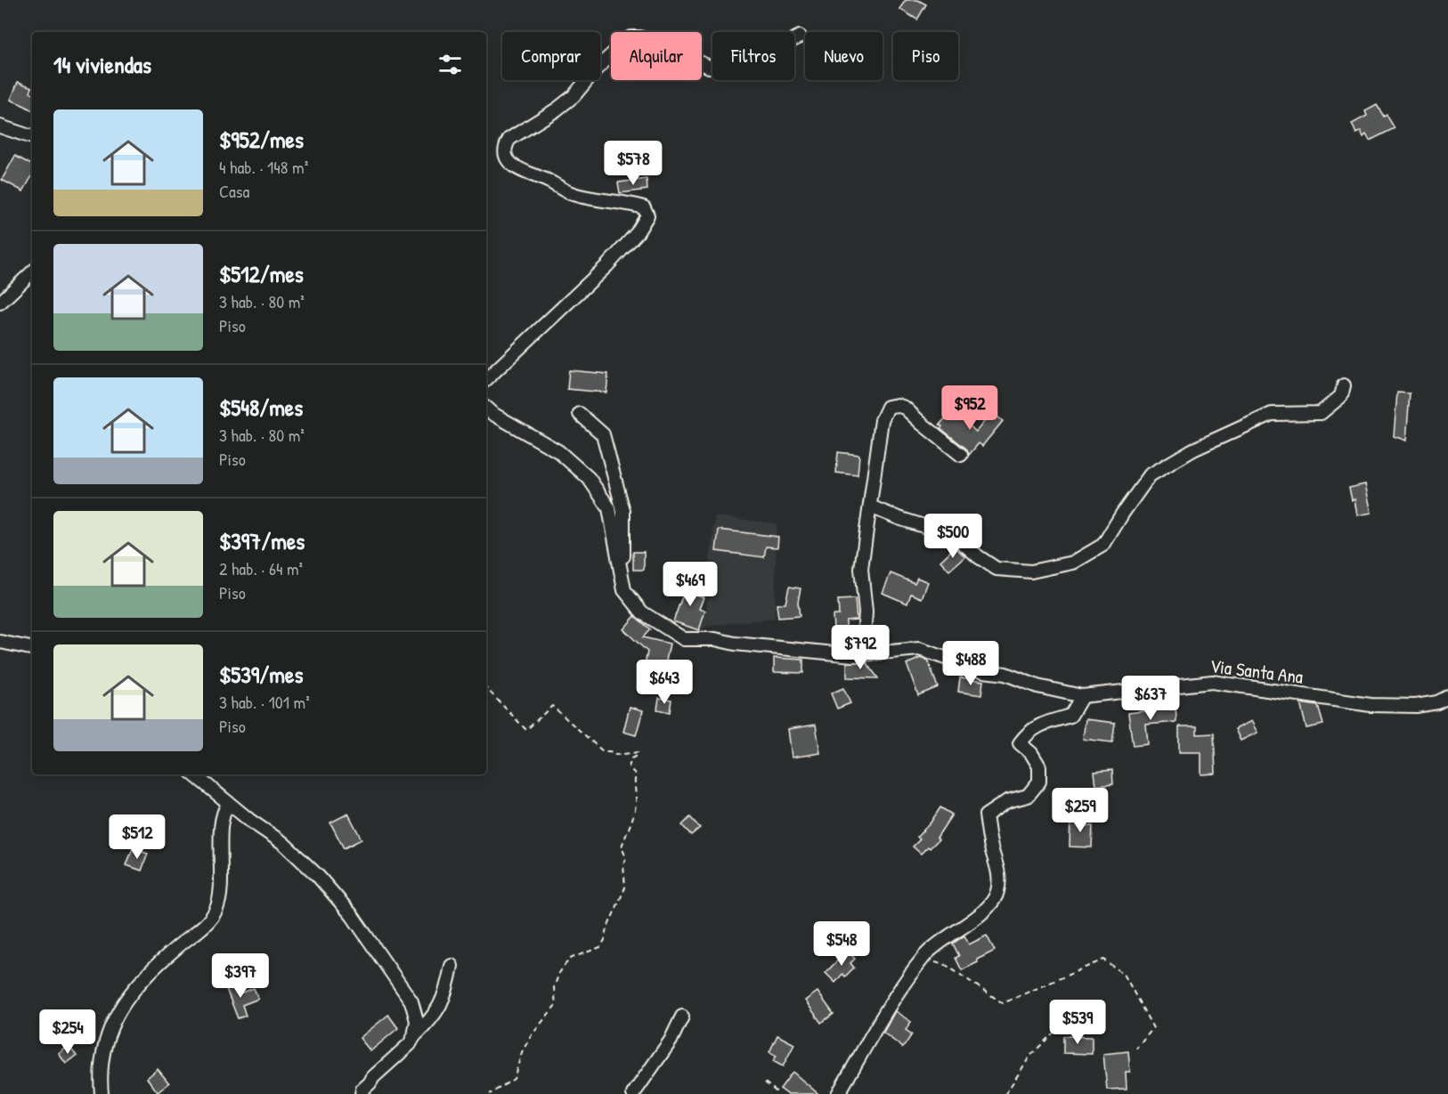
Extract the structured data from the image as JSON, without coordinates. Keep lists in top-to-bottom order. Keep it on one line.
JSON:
{"streets":{"street":["Via Santa Ana"]},"page":{"chip":["Comprar","Alquilar","Filtros","Nuevo","Piso"],"heading":"14 viviendas","list":[{"name":"$952/mes","note":"4 hab. · 148 m² · Casa"},{"name":"$512/mes","note":"3 hab. · 80 m² · Piso"},{"name":"$548/mes","note":"3 hab. · 80 m² · Piso"},{"name":"$397/mes","note":"2 hab. · 64 m² · Piso"},{"name":"$539/mes","note":"3 hab. · 101 m² · Piso"}],"price":["$578","$952","$500","$469","$792","$488","$643","$637","$259","$512","$548","$397","$539","$254"]}}
